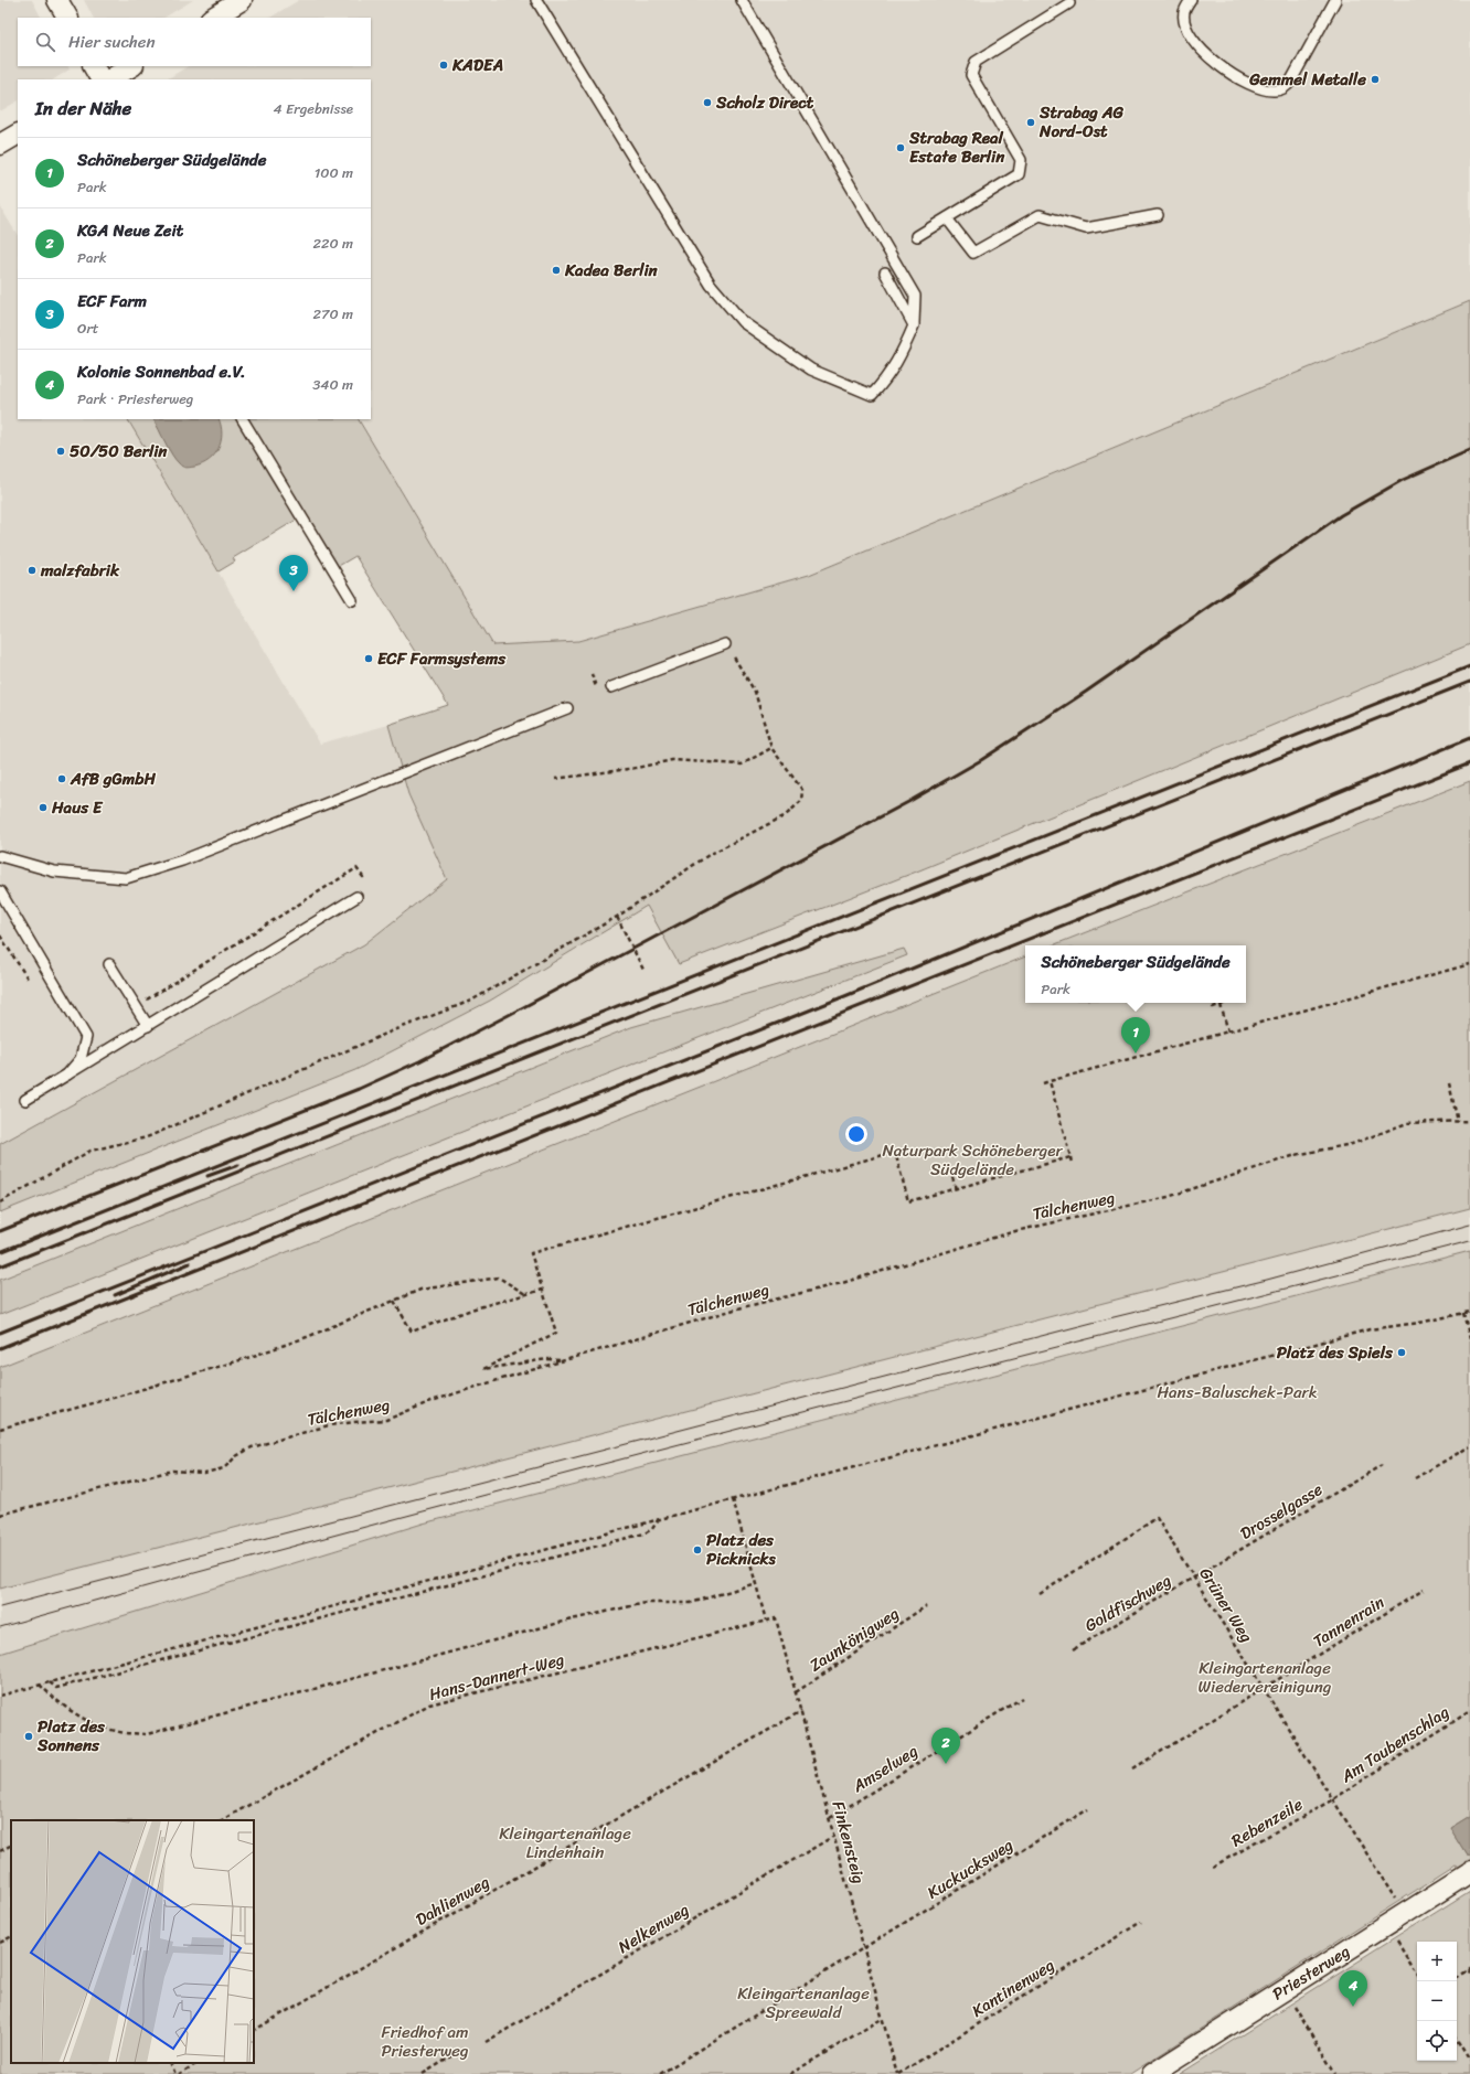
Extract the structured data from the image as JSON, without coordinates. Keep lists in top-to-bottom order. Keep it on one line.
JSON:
{"streets":{"street":["Priesterweg"],"path":["Tälchenweg","Drosselgasse","Goldfischweg","Grüner Weg","Tannenrain","Zaunkönigweg","Hans-Dannert-Weg","Am Taubenschlag","Amselweg","Rebenzeile","Finkensteig","Kuckucksweg","Dahlienweg","Nelkenweg","Kantinenweg"]},"crossings":[["Drosselgasse","Goldfischweg"],["Drosselgasse","Grüner Weg"],["Goldfischweg","Grüner Weg"],["Grüner Weg","Tannenrain"],["Grüner Weg","Am Taubenschlag"],["Grüner Weg","Rebenzeile"],["Grüner Weg","Priesterweg"],["Zaunkönigweg","Finkensteig"],["Hans-Dannert-Weg","Finkensteig"],["Am Taubenschlag","Rebenzeile"],["Amselweg","Finkensteig"],["Finkensteig","Kuckucksweg"],["Finkensteig","Dahlienweg"],["Finkensteig","Nelkenweg"],["Finkensteig","Kantinenweg"]],"parks":["Naturpark Schöneberger Südgelände","Hans-Baluschek-Park","Kleingartenanlage Wiedervereinigung","Kleingartenanlage Lindenhain","Kleingartenanlage Spreewald","Friedhof am Priesterweg"],"places":["KADEA","Gemmel Metalle","Scholz Direct","Strabag AG Nord-Ost","Strabag Real Estate Berlin","Kadea Berlin","50/50 Berlin","malzfabrik","ECF Farmsystems","AfB gGmbH","Haus E","Platz des Spiels","Platz des Picknicks","Platz des Sonnens"],"page":{"search":"Hier suchen","heading":["In der Nähe","4 Ergebnisse"],"list":[{"mark":"1","name":"Schöneberger Südgelände","note":"Park","value":"100 m"},{"mark":"2","name":"KGA Neue Zeit","note":"Park","value":"220 m"},{"mark":"3","name":"ECF Farm","note":"Ort","value":"270 m"},{"mark":"4","name":"Kolonie Sonnenbad e.V.","note":"Park · Priesterweg","value":"340 m"}],"pins":["3","1","2","4"],"popup":["Schöneberger Südgelände","Park"],"map_buttons":["+","−"]}}
